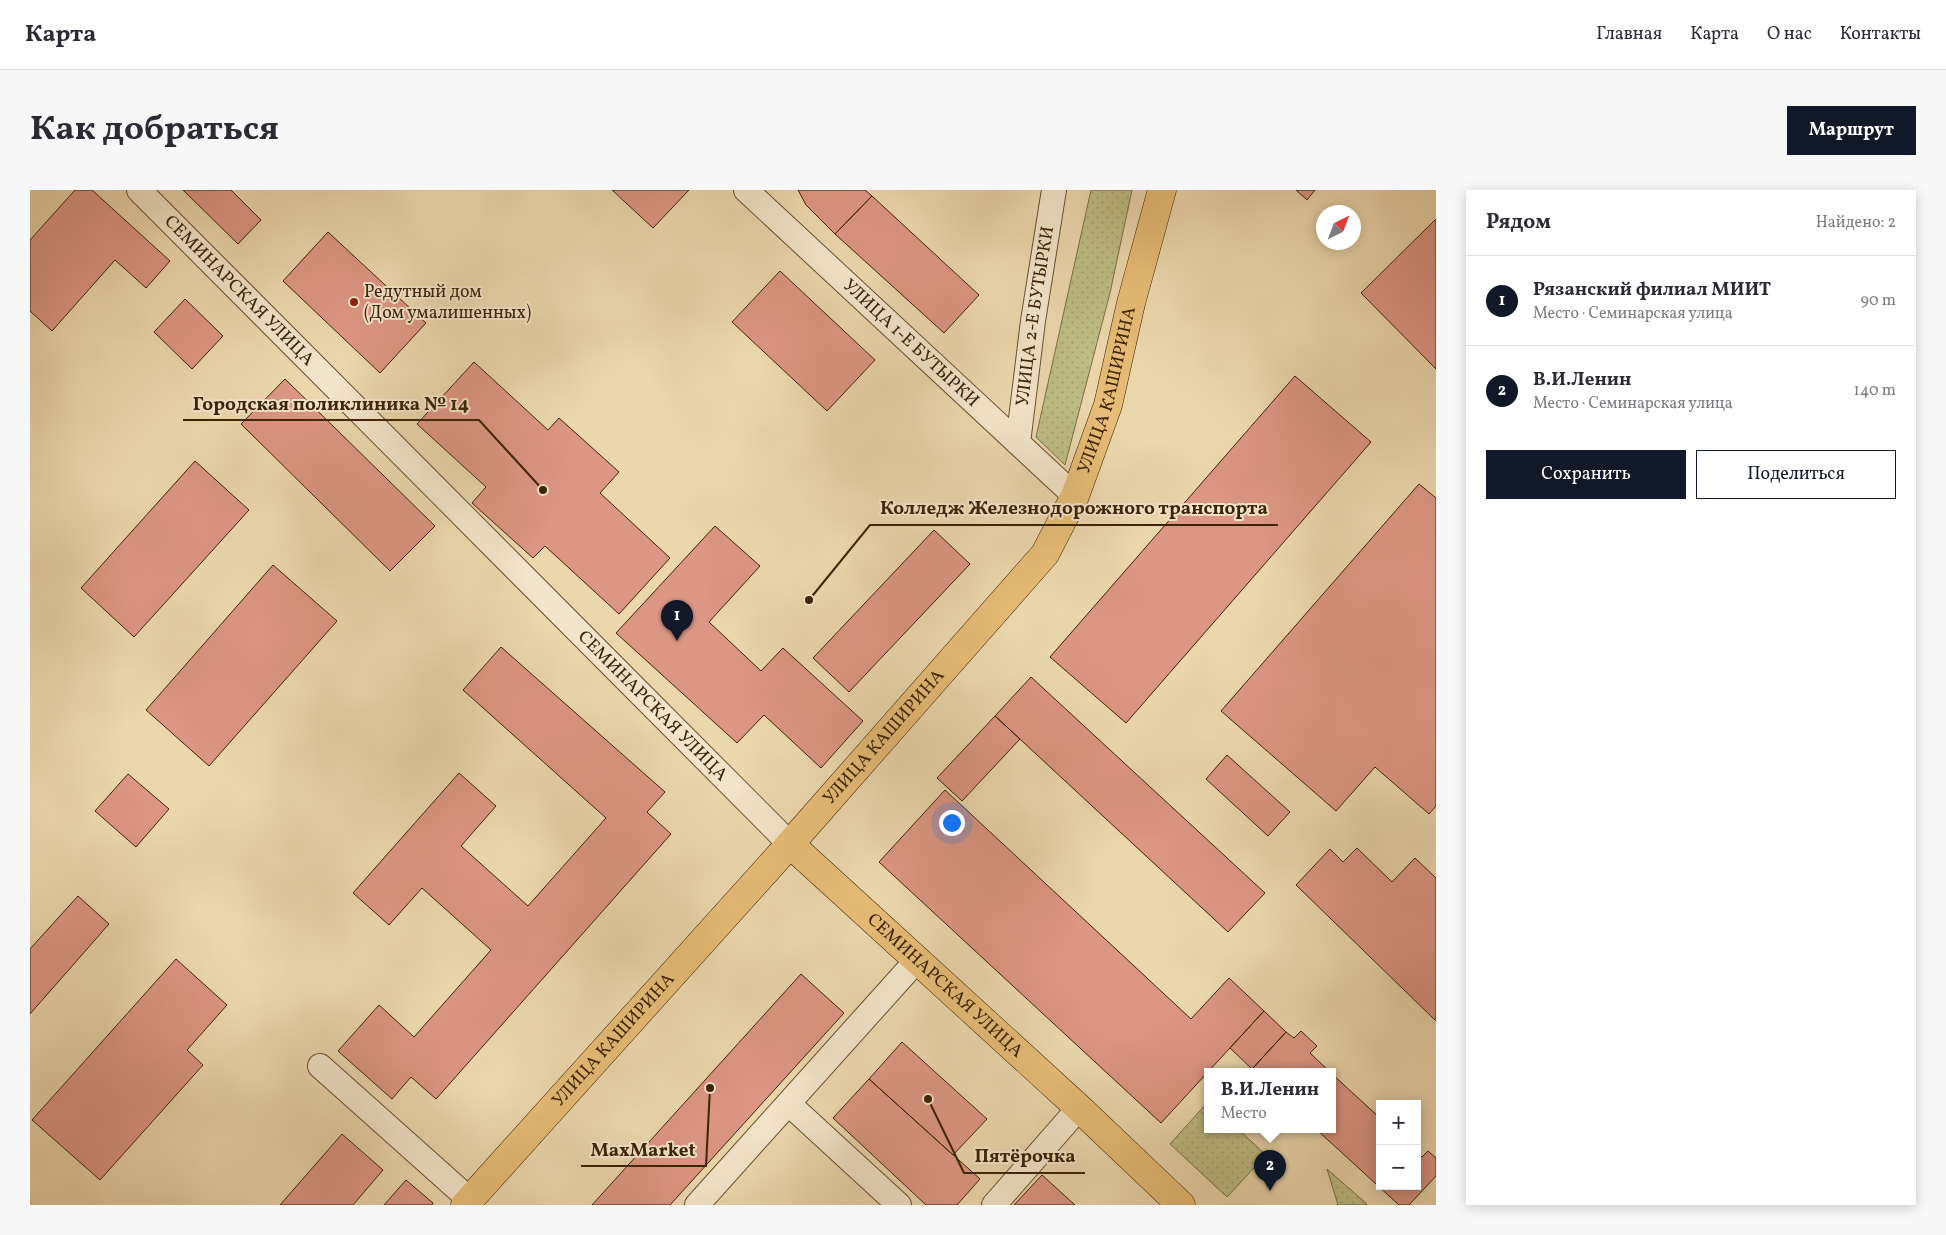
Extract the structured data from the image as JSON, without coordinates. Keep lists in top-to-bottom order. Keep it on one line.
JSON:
{"streets":{"main road":["СЕМИНАРСКАЯ УЛИЦА","УЛИЦА КАШИРИНА"],"street":["УЛИЦА 2-Е БУТЫРКИ","УЛИЦА 1-Е БУТЫРКИ"]},"crossings":[["СЕМИНАРСКАЯ УЛИЦА","УЛИЦА КАШИРИНА"],["УЛИЦА 2-Е БУТЫРКИ","УЛИЦА 1-Е БУТЫРКИ"],["УЛИЦА 1-Е БУТЫРКИ","УЛИЦА КАШИРИНА"]],"places":["Редутный дом (Дом умалишенных)","Городская поликлиника № 14","Колледж Железнодорожного транспорта","MaxMarket","Пятёрочка"],"north":"top right","page":{"header":"Карта","nav":["Главная","Карта","О нас","Контакты"],"title":"Как добраться","buttons":["Маршрут",["Сохранить","Поделиться"]],"heading":["Рядом","Найдено: 2"],"list":[{"mark":"1","name":"Рязанский филиал МИИТ","note":"Место · Семинарская улица","value":"90 m"},{"mark":"2","name":"В.И.Ленин","note":"Место · Семинарская улица","value":"140 m"}],"pins":["1","2"],"popup":["В.И.Ленин","Место"],"map_buttons":["+","−"]}}
